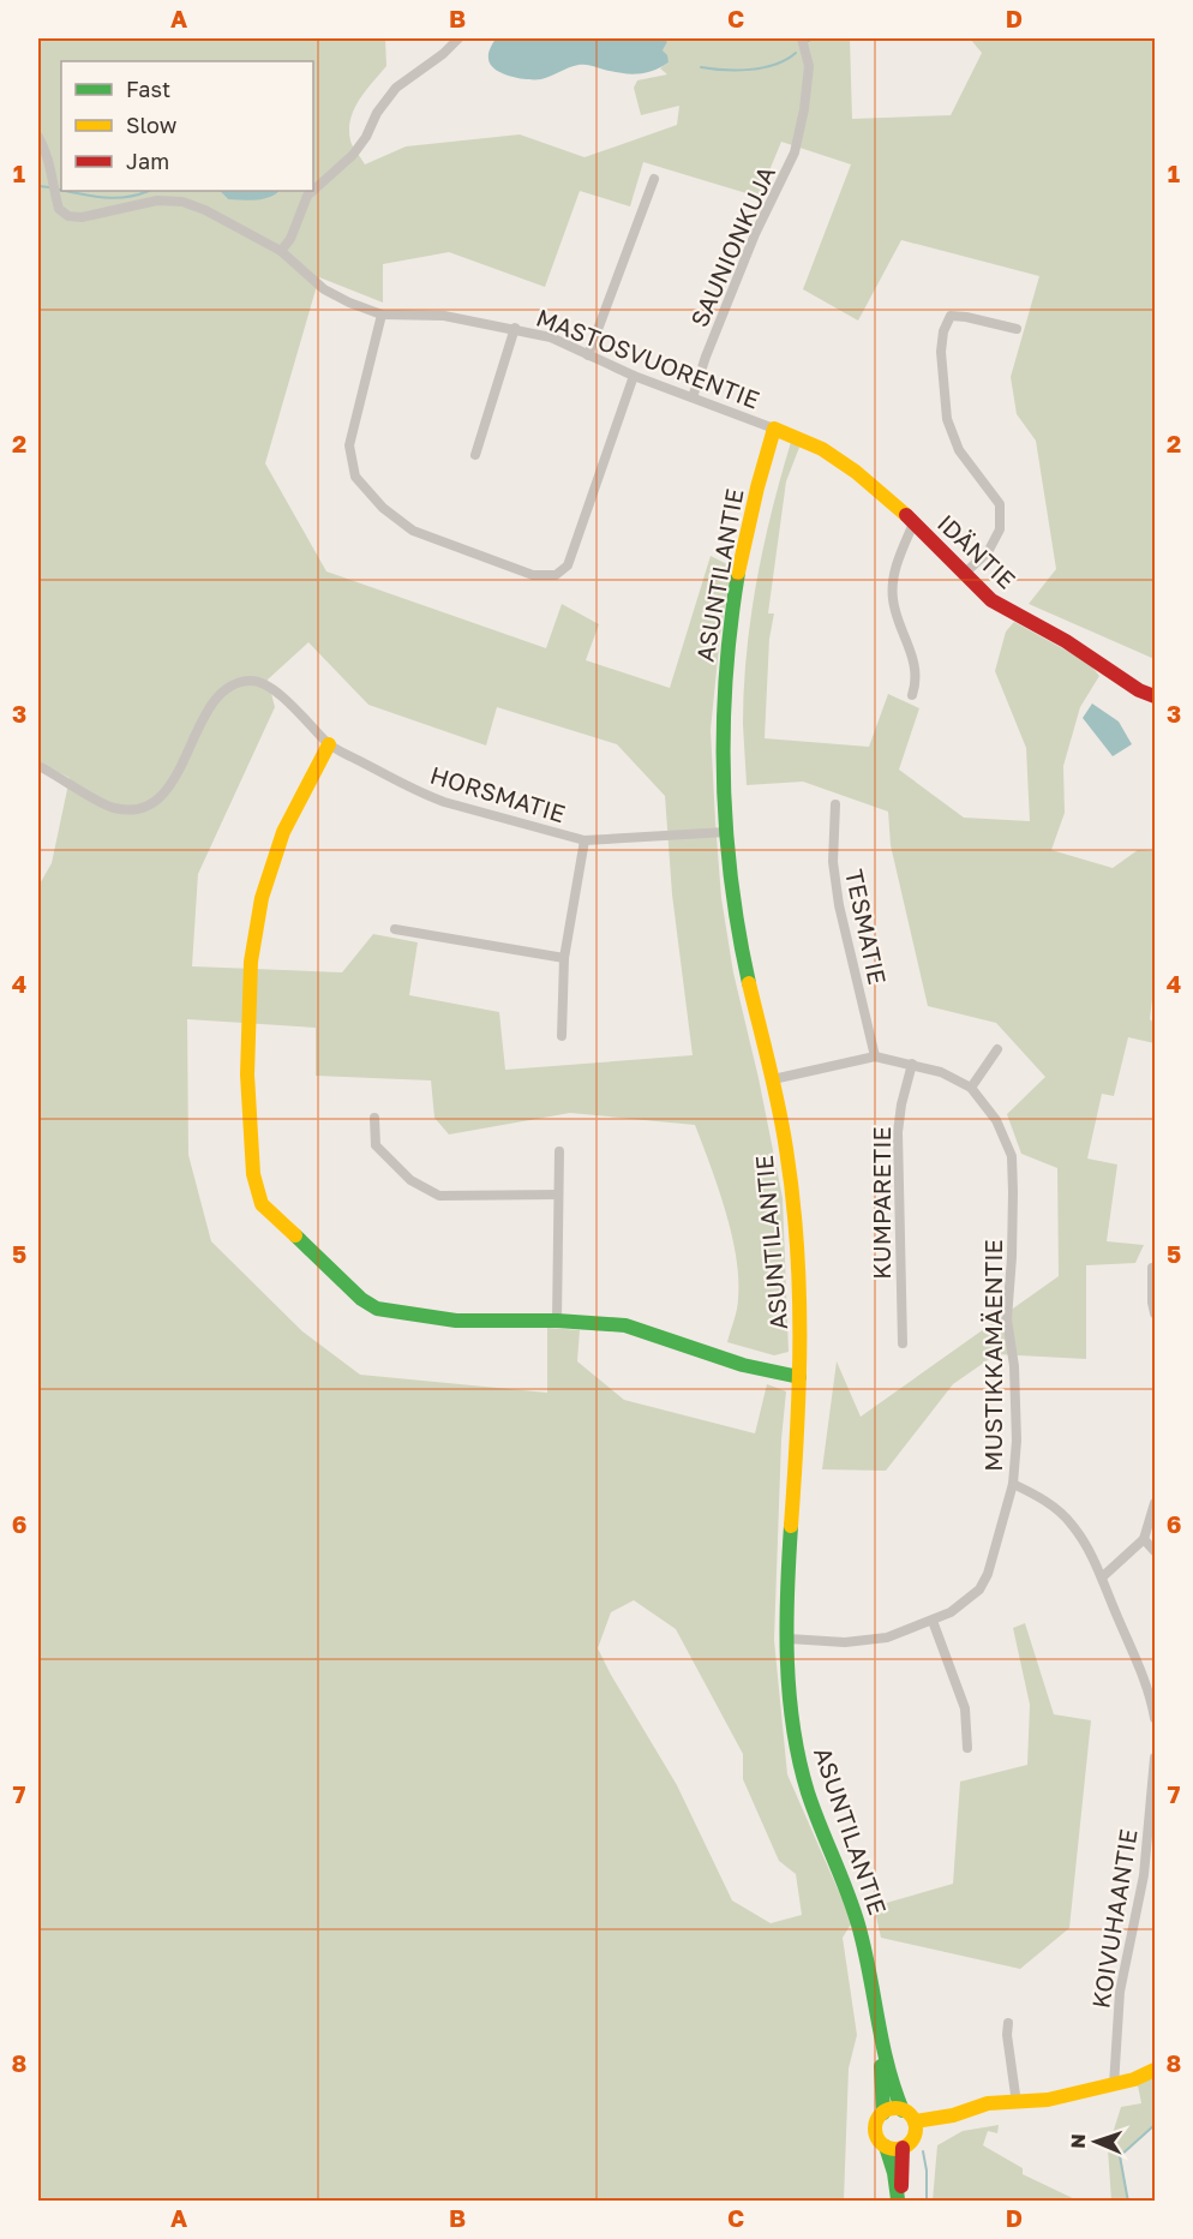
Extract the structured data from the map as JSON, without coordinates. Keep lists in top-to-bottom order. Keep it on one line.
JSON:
{"streets":{"street":["SAUNIONKUJA","MASTOSVUORENTIE","IDÄNTIE","ASUNTILANTIE","HORSMATIE","TESMATIE","KUMPARETIE","MUSTIKKAMÄENTIE","KOIVUHAANTIE"]},"crossings":[["SAUNIONKUJA","MASTOSVUORENTIE"],["MASTOSVUORENTIE","IDÄNTIE"],["MASTOSVUORENTIE","ASUNTILANTIE"],["IDÄNTIE","ASUNTILANTIE"],["ASUNTILANTIE","HORSMATIE"],["ASUNTILANTIE","MUSTIKKAMÄENTIE"],["TESMATIE","MUSTIKKAMÄENTIE"],["KUMPARETIE","MUSTIKKAMÄENTIE"]],"legend":["Fast","Slow","Jam"],"north":"left","grid":{"columns":["A","B","C","D"],"rows":["1","2","3","4","5","6","7","8"]}}
